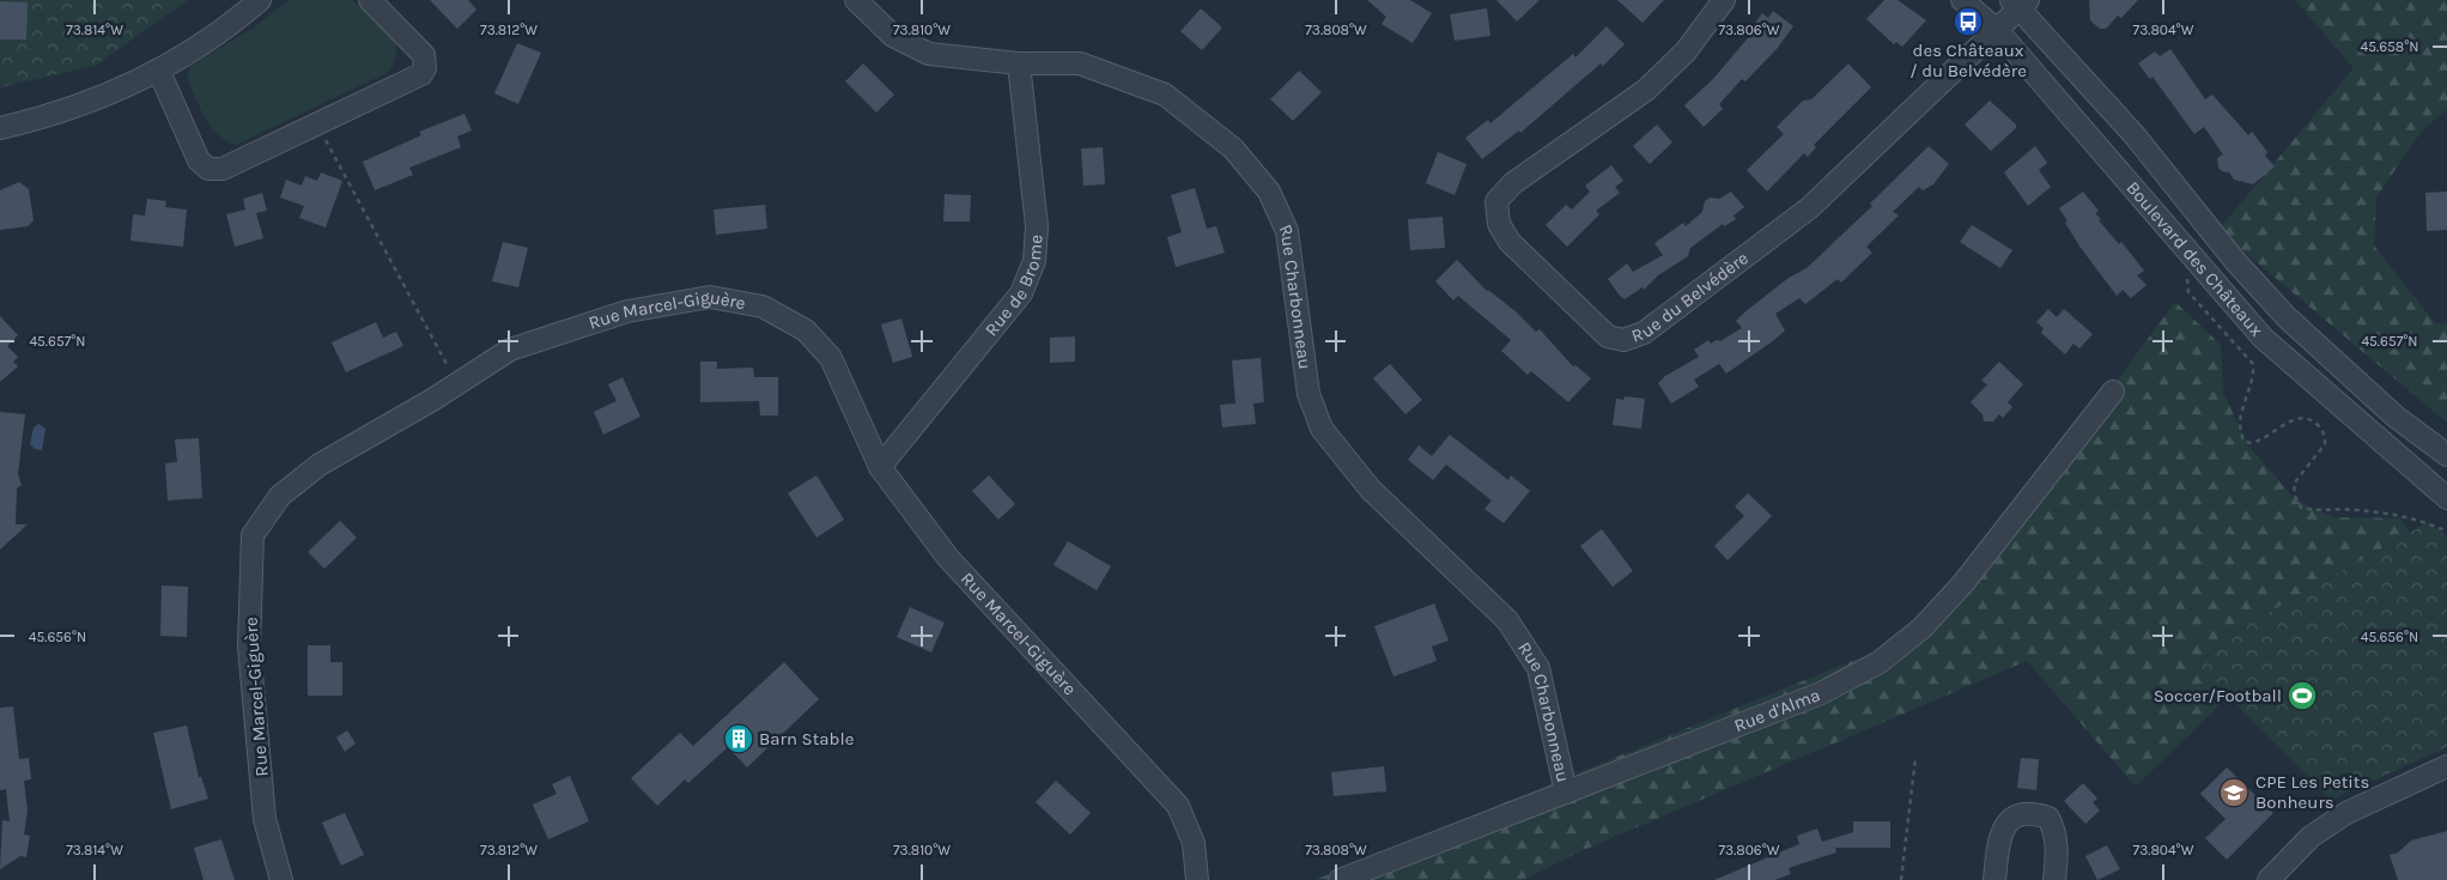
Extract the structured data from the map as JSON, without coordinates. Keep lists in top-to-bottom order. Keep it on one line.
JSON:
{"streets":{"street":["Boulevard des Châteaux","Rue de Brome","Rue du Belvédère","Rue Charbonneau","Rue Marcel-Giguère","Rue d'Alma"]},"crossings":[["Boulevard des Châteaux","Rue du Belvédère"],["Rue de Brome","Rue Charbonneau"],["Rue de Brome","Rue Marcel-Giguère"],["Rue Charbonneau","Rue d'Alma"]],"places":{"bus stop":["des Châteaux / du Belvédère"],"sports":["Soccer/Football"],"building":["Barn Stable"],"school or university":["CPE Les Petits Bonheurs"]},"coordinates":["73.814°W","73.812°W","73.810°W","73.808°W","73.806°W","73.804°W","45.658°N","45.657°N","45.656°N"]}
